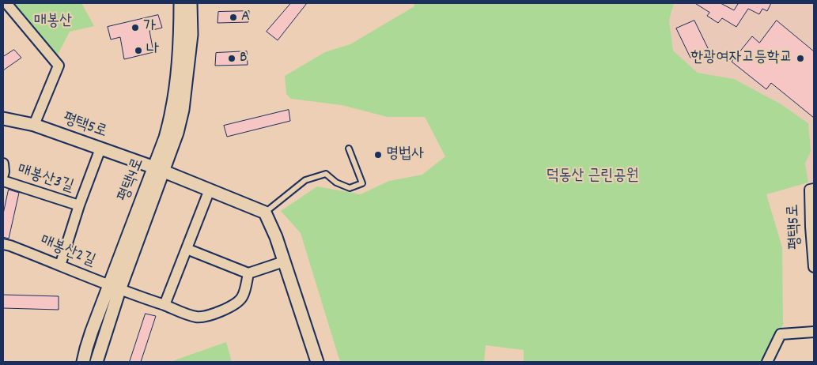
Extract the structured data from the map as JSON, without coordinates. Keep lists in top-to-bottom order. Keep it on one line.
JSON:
{"streets":{"street":["평택5로","매봉산3길","평택4로","매봉산2길"]},"crossings":[["평택5로","매봉산3길"],["평택5로","평택4로"],["매봉산3길","매봉산2길"],["평택4로","매봉산2길"]],"parks":["매봉산","덕동산 근린공원"],"places":["A","가","나","B","한광여자고등학교","명법사"]}
